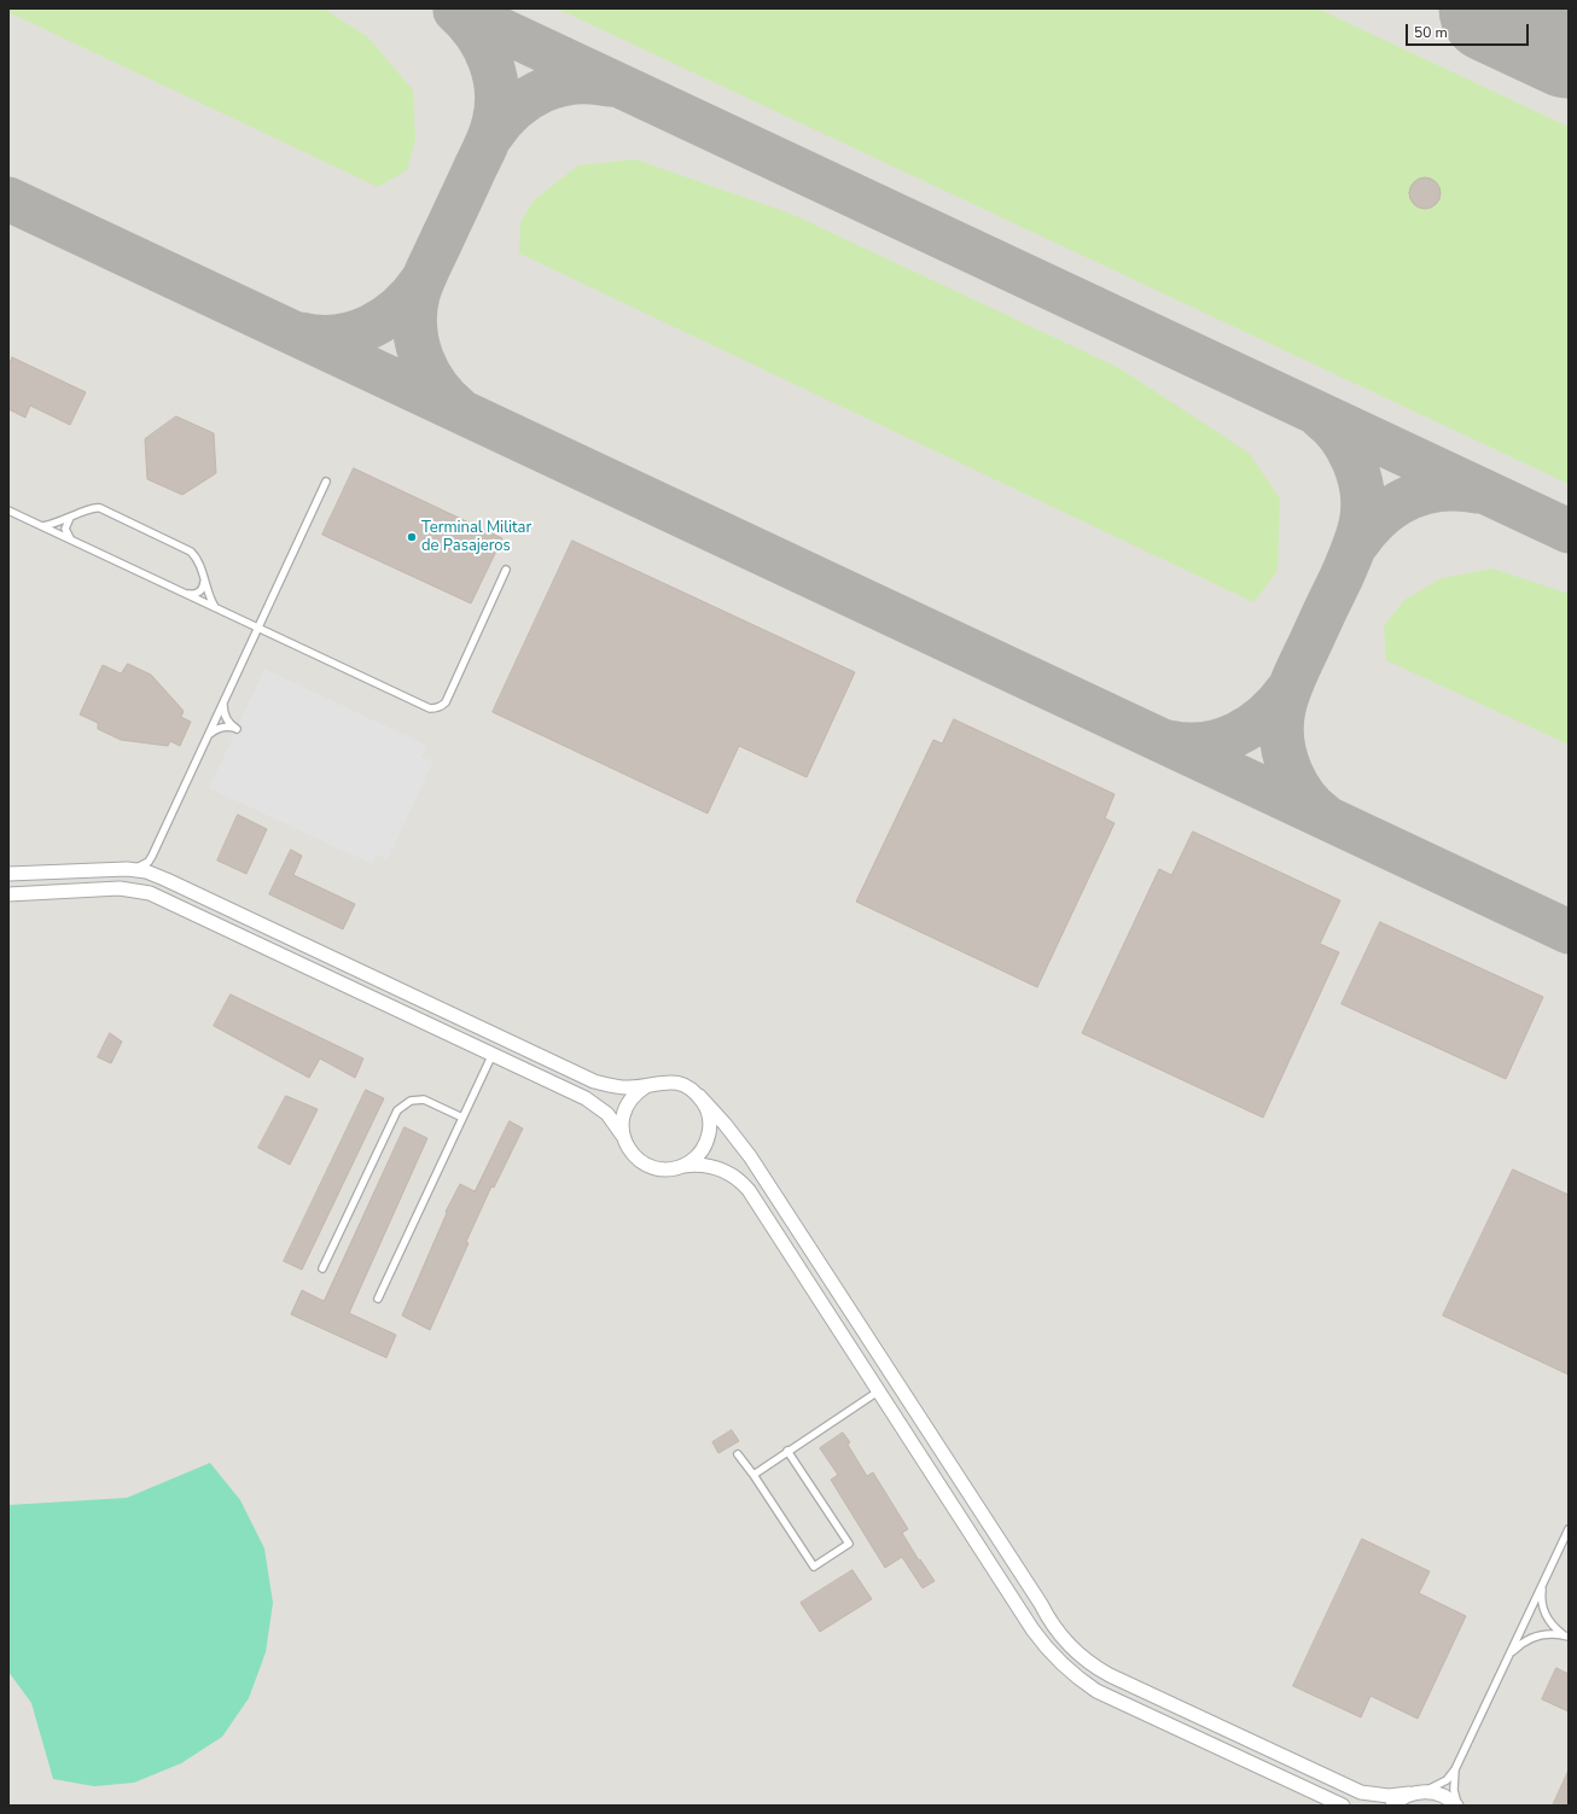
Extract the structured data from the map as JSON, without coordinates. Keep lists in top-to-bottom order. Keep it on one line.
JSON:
{"places":["Terminal Militar de Pasajeros"],"scale_bar":"50 m"}
